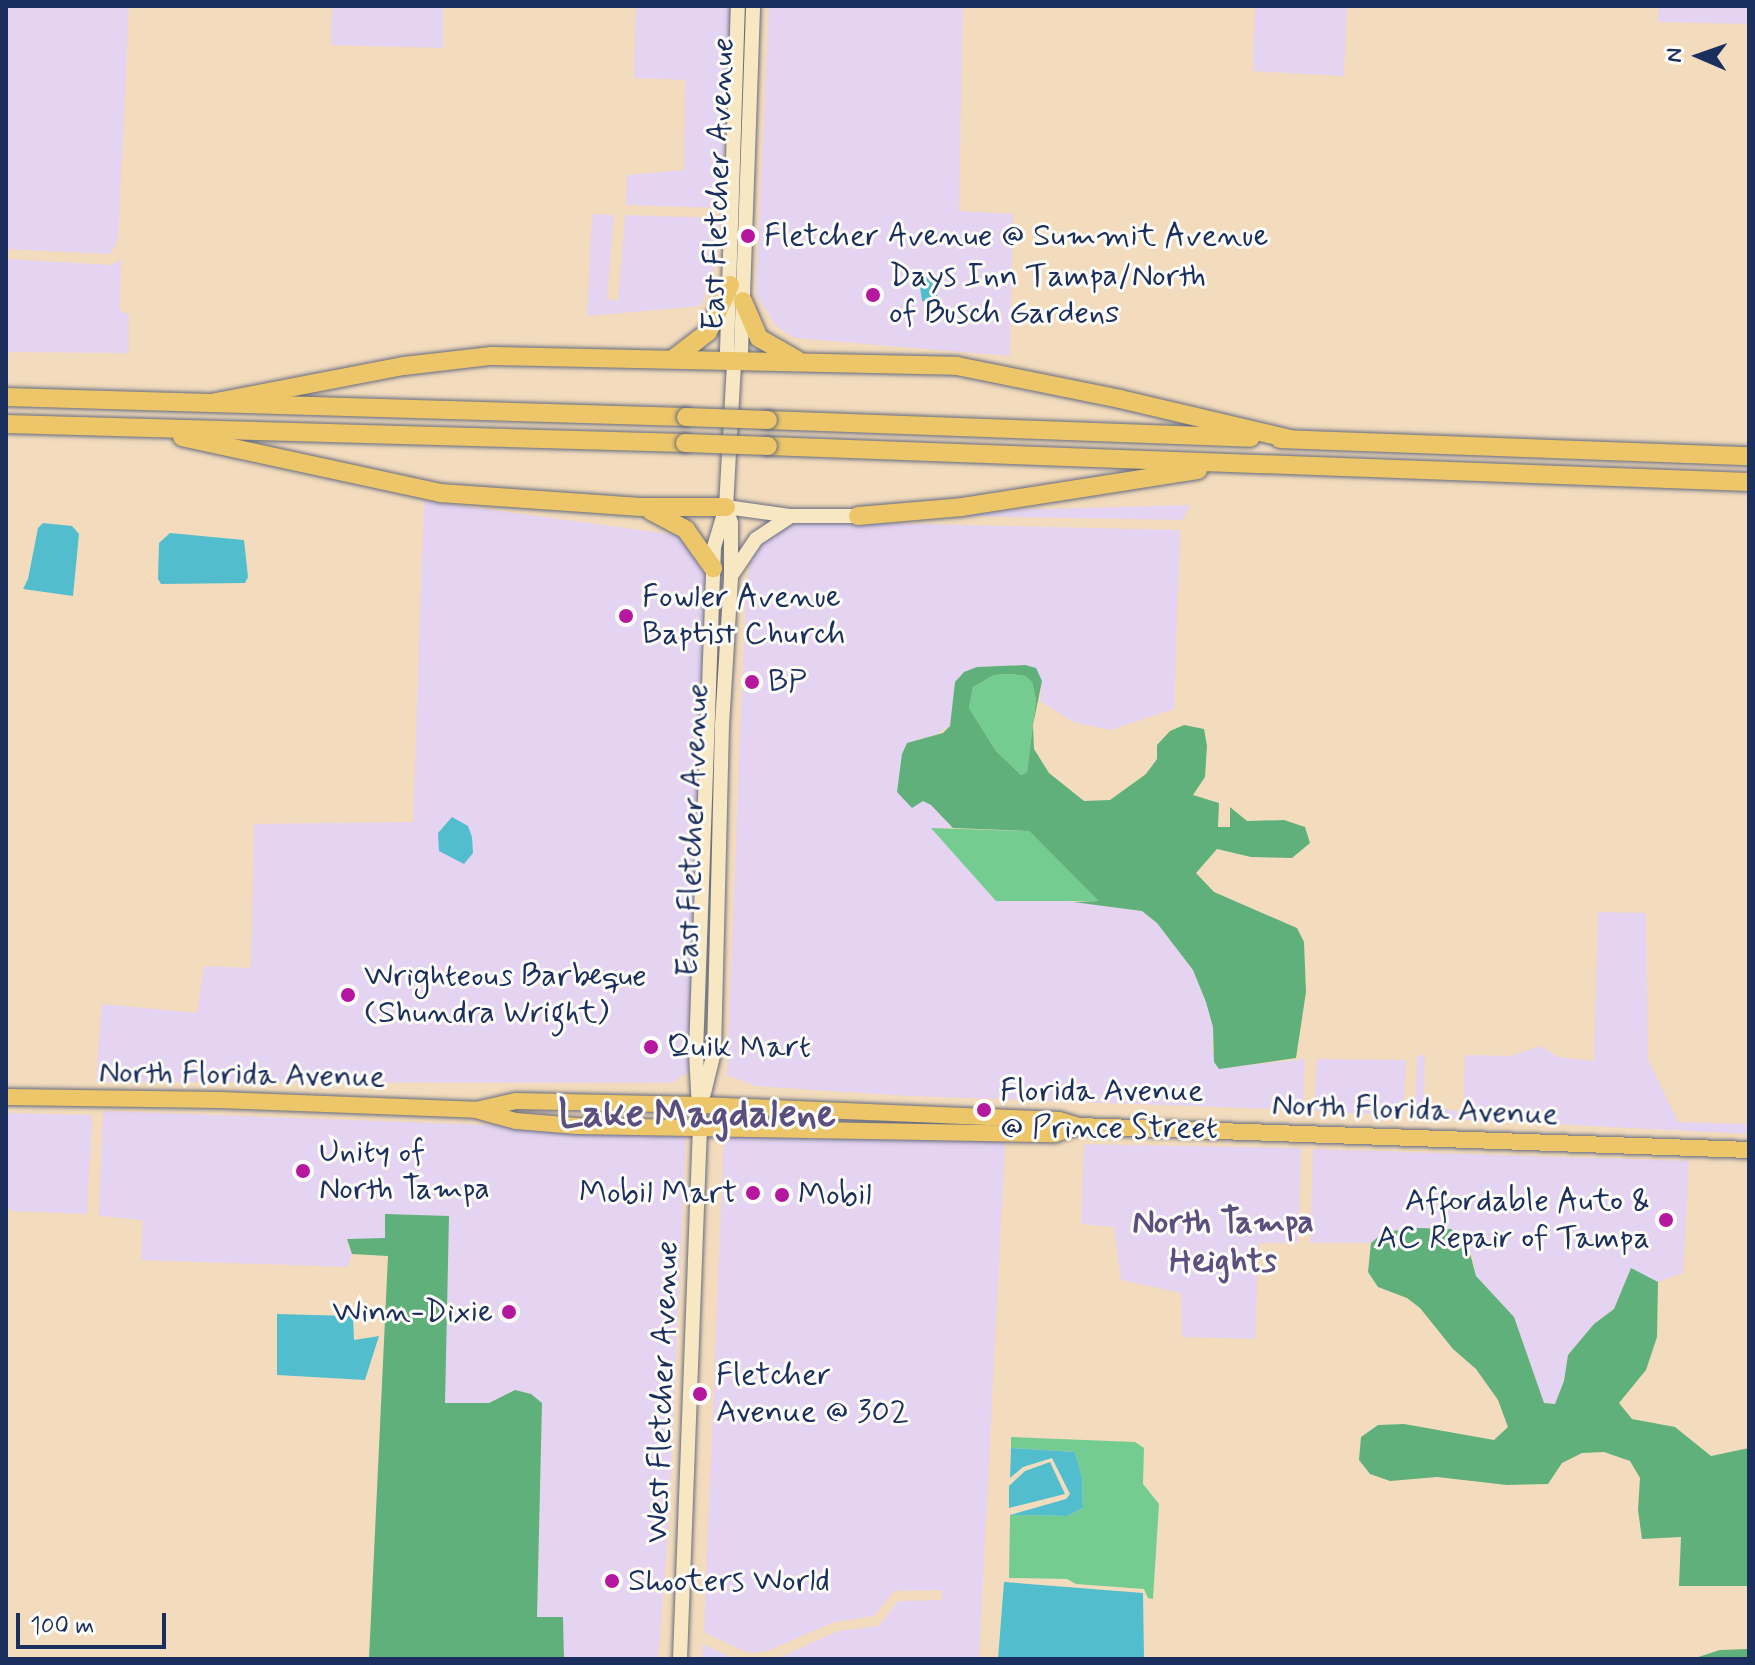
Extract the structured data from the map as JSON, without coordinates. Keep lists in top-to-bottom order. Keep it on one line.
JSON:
{"streets":{"main road":["East Fletcher Avenue","North Florida Avenue","West Fletcher Avenue"]},"crossings":[["East Fletcher Avenue","North Florida Avenue"],["East Fletcher Avenue","West Fletcher Avenue"],["North Florida Avenue","West Fletcher Avenue"]],"districts":["Lake Magdalene","North Tampa Heights"],"places":["Fletcher Avenue @ Summit Avenue","Days Inn Tampa/North of Busch Gardens","Fowler Avenue Baptist Church","BP","Wrighteous Barbeque (Shundra Wright)","Quik Mart","Florida Avenue @ Prince Street","Unity of North Tampa","Mobil Mart","Mobil","Affordable Auto & AC Repair of Tampa","Winn-Dixie","Fletcher Avenue @ 302","Shooters World"],"scale_bar":"100 m","north":"left"}
